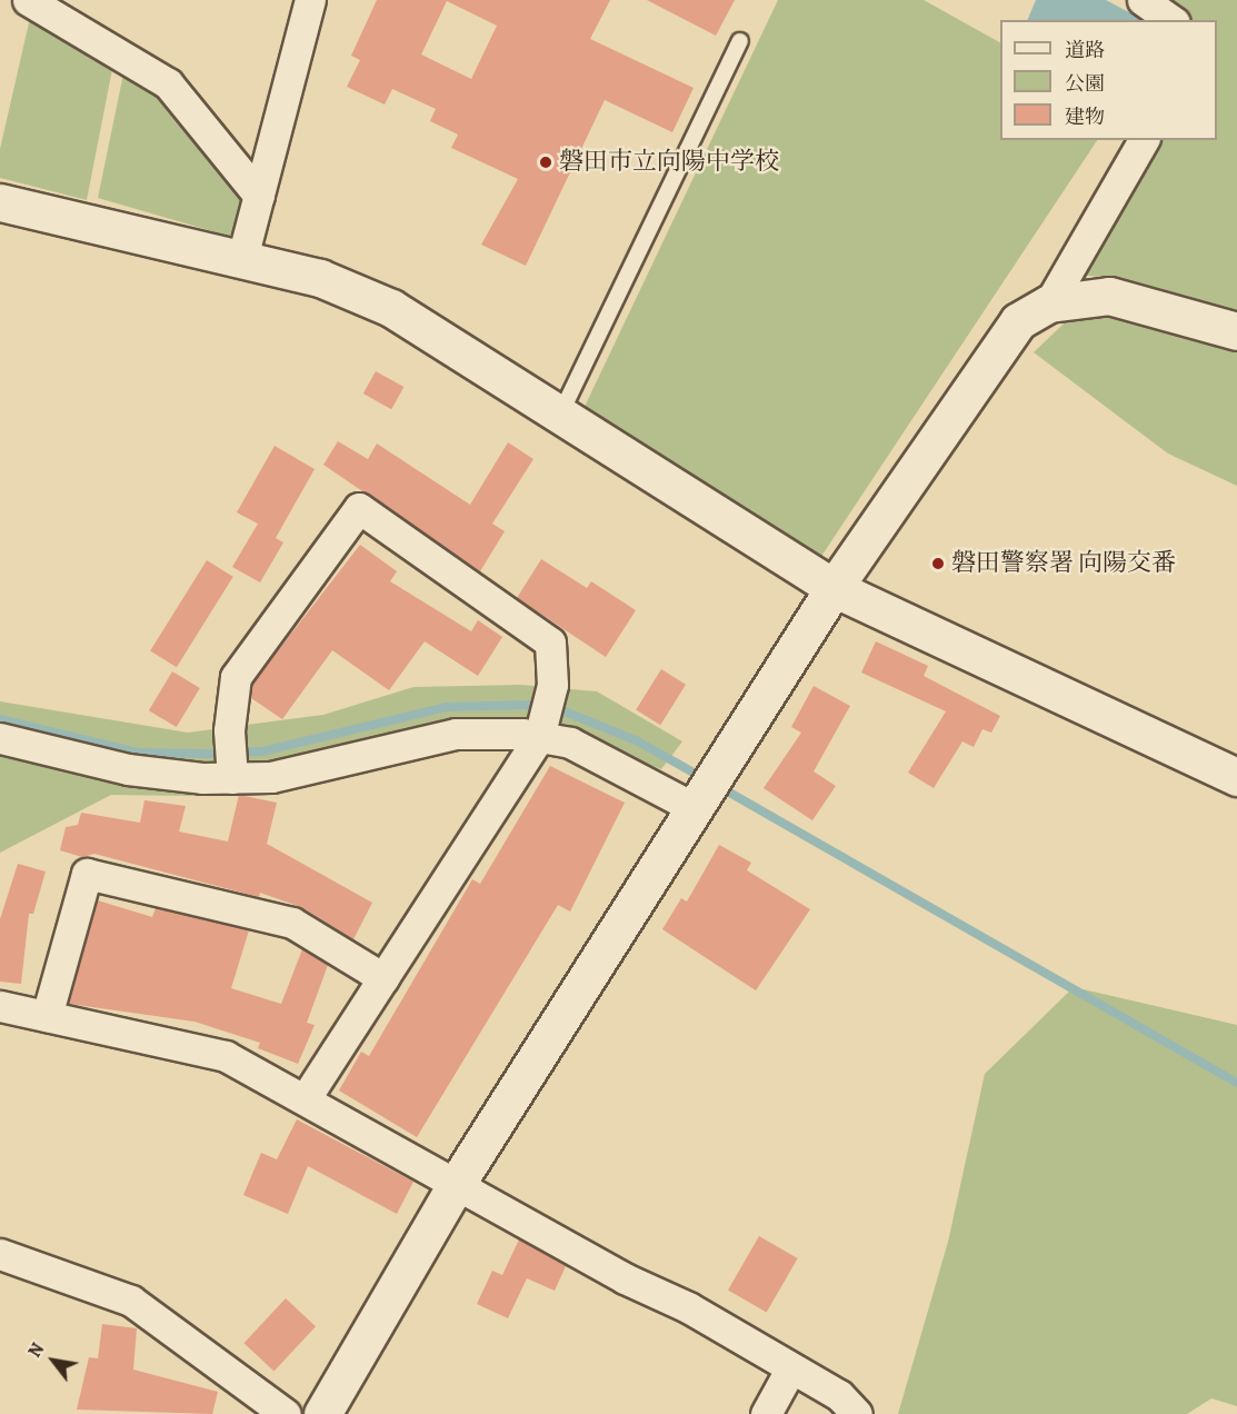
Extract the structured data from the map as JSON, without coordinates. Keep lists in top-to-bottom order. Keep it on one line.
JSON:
{"places":["磐田市立向陽中学校","磐田警察署 向陽交番"],"legend":["道路","公園","建物"],"north":"top left"}
